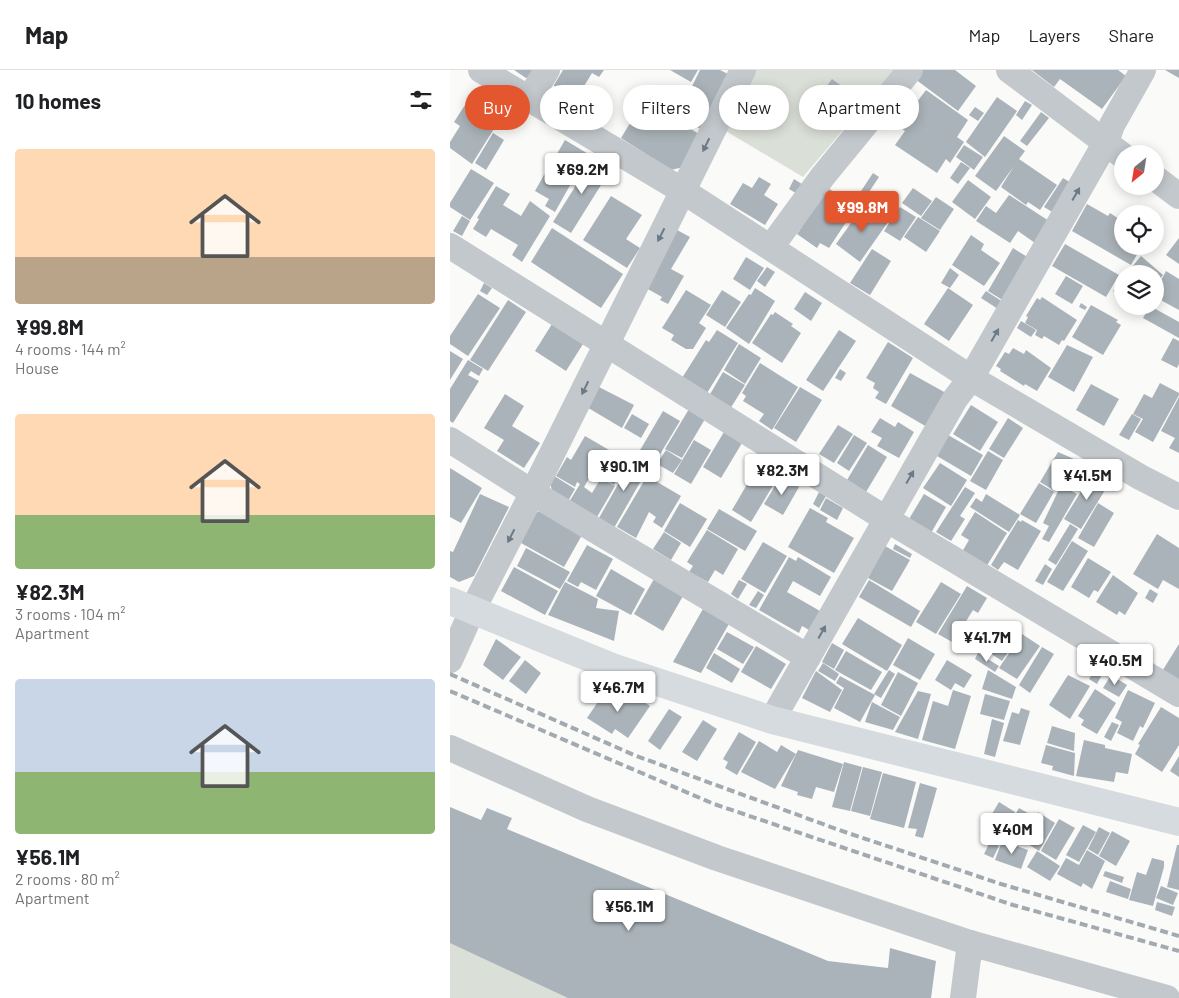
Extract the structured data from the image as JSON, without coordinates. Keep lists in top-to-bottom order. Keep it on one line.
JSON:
{"north":"bottom left","page":{"header":"Map","nav":["Map","Layers","Share"],"heading":"10 homes","chip":["Buy","Rent","Filters","New","Apartment"],"list":[{"name":"¥99.8M","note":"4 rooms · 144 m² · House"},{"name":"¥82.3M","note":"3 rooms · 104 m² · Apartment"},{"name":"¥56.1M","note":"2 rooms · 80 m² · Apartment"}],"price":["¥69.2M","¥99.8M","¥90.1M","¥82.3M","¥41.5M","¥41.7M","¥40.5M","¥46.7M","¥40M","¥56.1M"]}}
